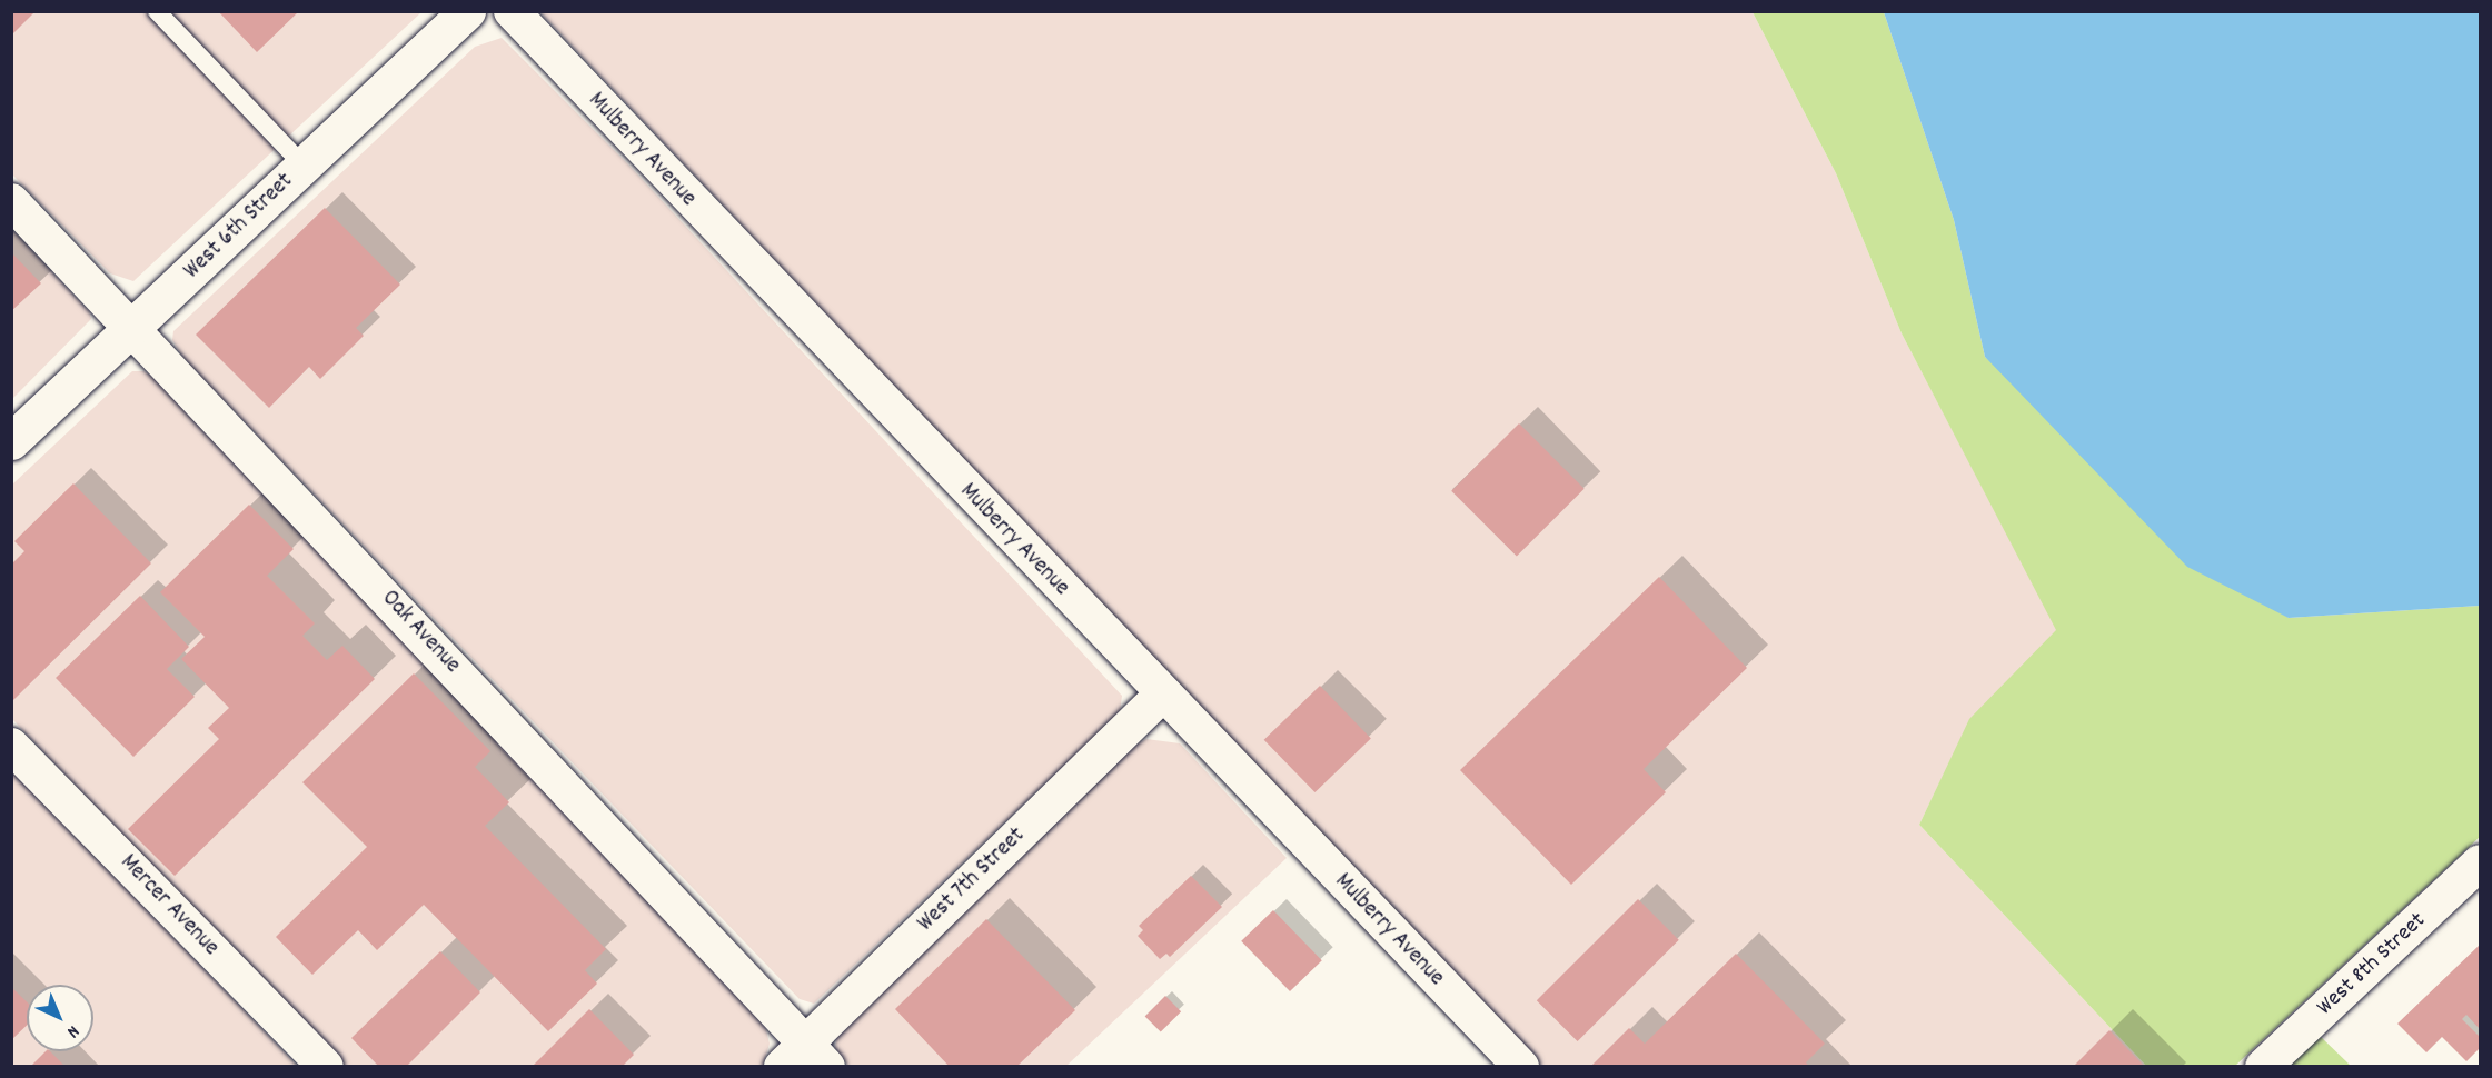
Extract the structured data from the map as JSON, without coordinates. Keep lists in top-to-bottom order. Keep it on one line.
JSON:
{"streets":{"main road":["West 6th Street"],"street":["Mulberry Avenue","Oak Avenue","West 7th Street","Mercer Avenue","West 8th Street"]},"crossings":[["Mulberry Avenue","West 7th Street"],["West 6th Street","Oak Avenue"],["Oak Avenue","West 7th Street"]],"north":"bottom right"}
